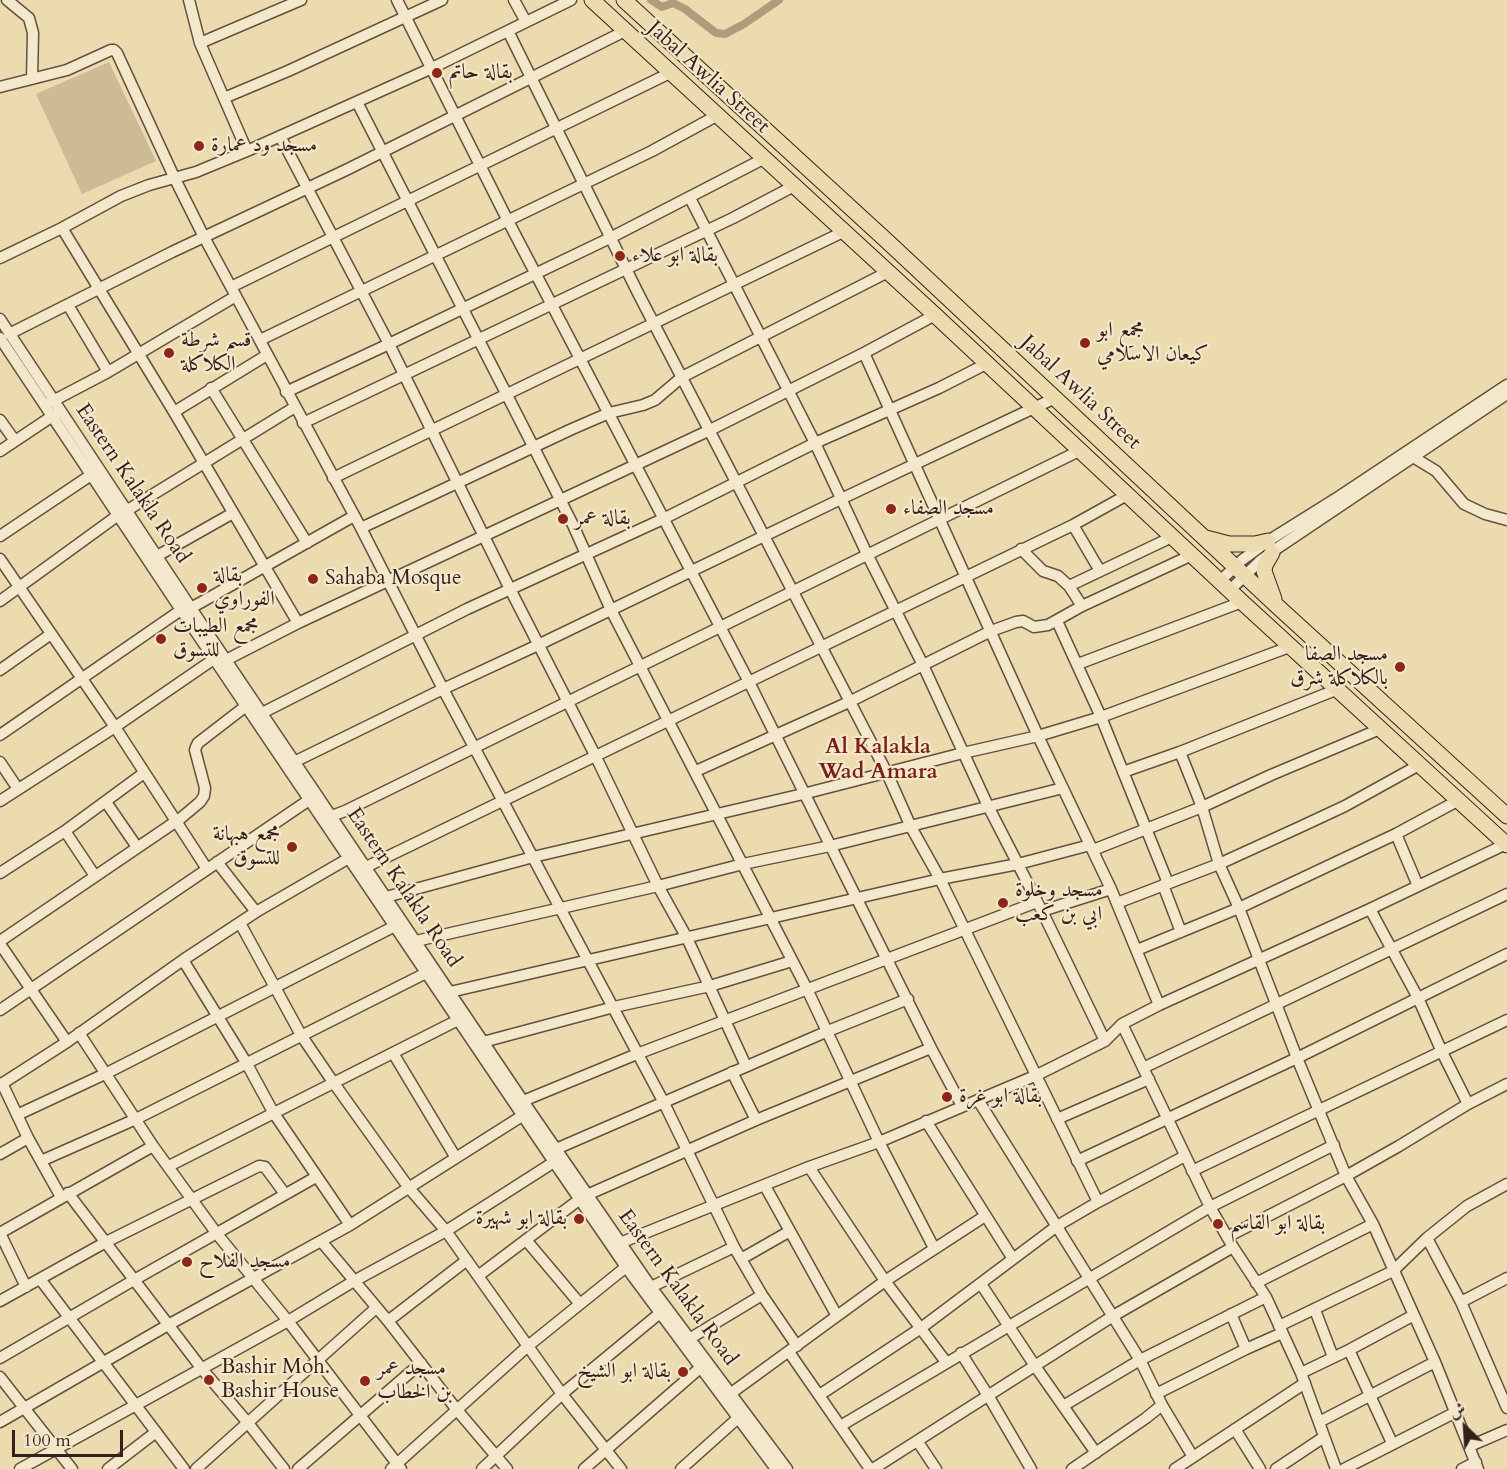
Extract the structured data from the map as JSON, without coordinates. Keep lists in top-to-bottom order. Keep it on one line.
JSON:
{"streets":{"highway":["Jabal Awlia Street"],"street":["Eastern Kalakla Road"]},"districts":["Al Kalakla Wad Amara"],"places":["بقالة حاتم","مسجد ود عمارة","بقالة ابو علاء","مجمع ابو كيعان الاسلامي","قسم شرطة الكلاكلة","مسجد الصفاء","بقالة عمر","Sahaba Mosque","بقالة الفوراوي","مجمع الطيبات للتسوق","مسجد الصفا بالكلاكلة شرق","مجمع هبهانة للتسوق","مسجد وخلوة ابي بن كعب","بقالة ابو غرة","بقالة ابو شهيرة","بقالة ابو القاسم","مسجد الفلاح","بقالة ابو الشيخ","Bashir Moh. Bashir House","مسجد عمر بن الخطاب"],"scale_bar":"100 m","north":"top left"}
